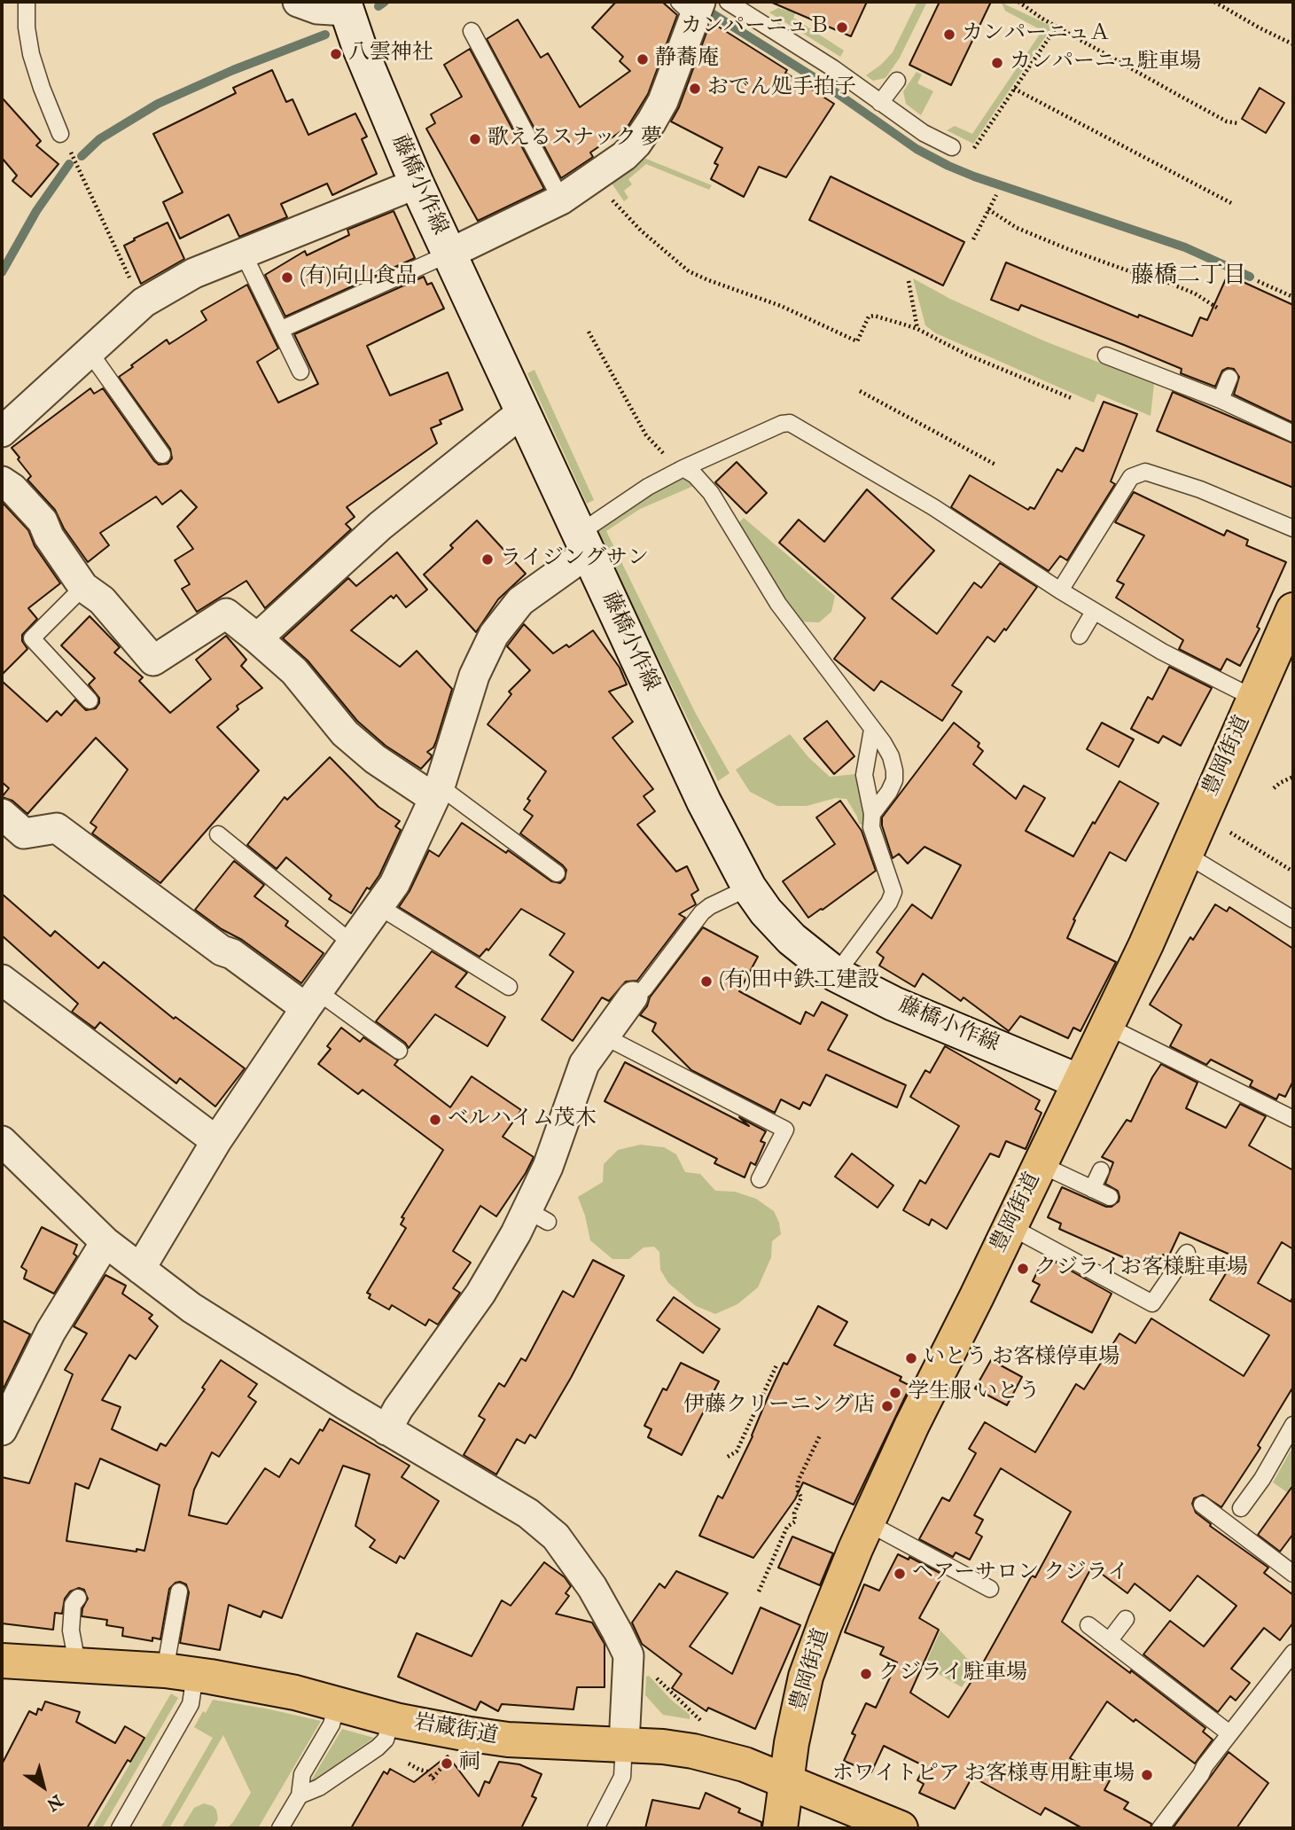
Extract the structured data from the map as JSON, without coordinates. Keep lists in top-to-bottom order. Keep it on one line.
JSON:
{"streets":{"main road":["藤橋小作線","豊岡街道","岩蔵街道"]},"crossings":[["藤橋小作線","豊岡街道"],["豊岡街道","岩蔵街道"]],"districts":["藤橋二丁目"],"places":["カンパーニュＢ","カンパーニュＡ","八雲神社","静蕎庵","カンパーニュ駐車場","おでん処手拍子","歌えるスナック 夢","(有)向山食品","ライジングサン","(有)田中鉄工建設","ベルハイム茂木","クジライお客様駐車場","いとう お客様停車場","学生服 いとう","伊藤クリーニング店","ヘアーサロン クジライ","クジライ駐車場","祠","ホワイトピア お客様専用駐車場"],"north":"bottom right"}
